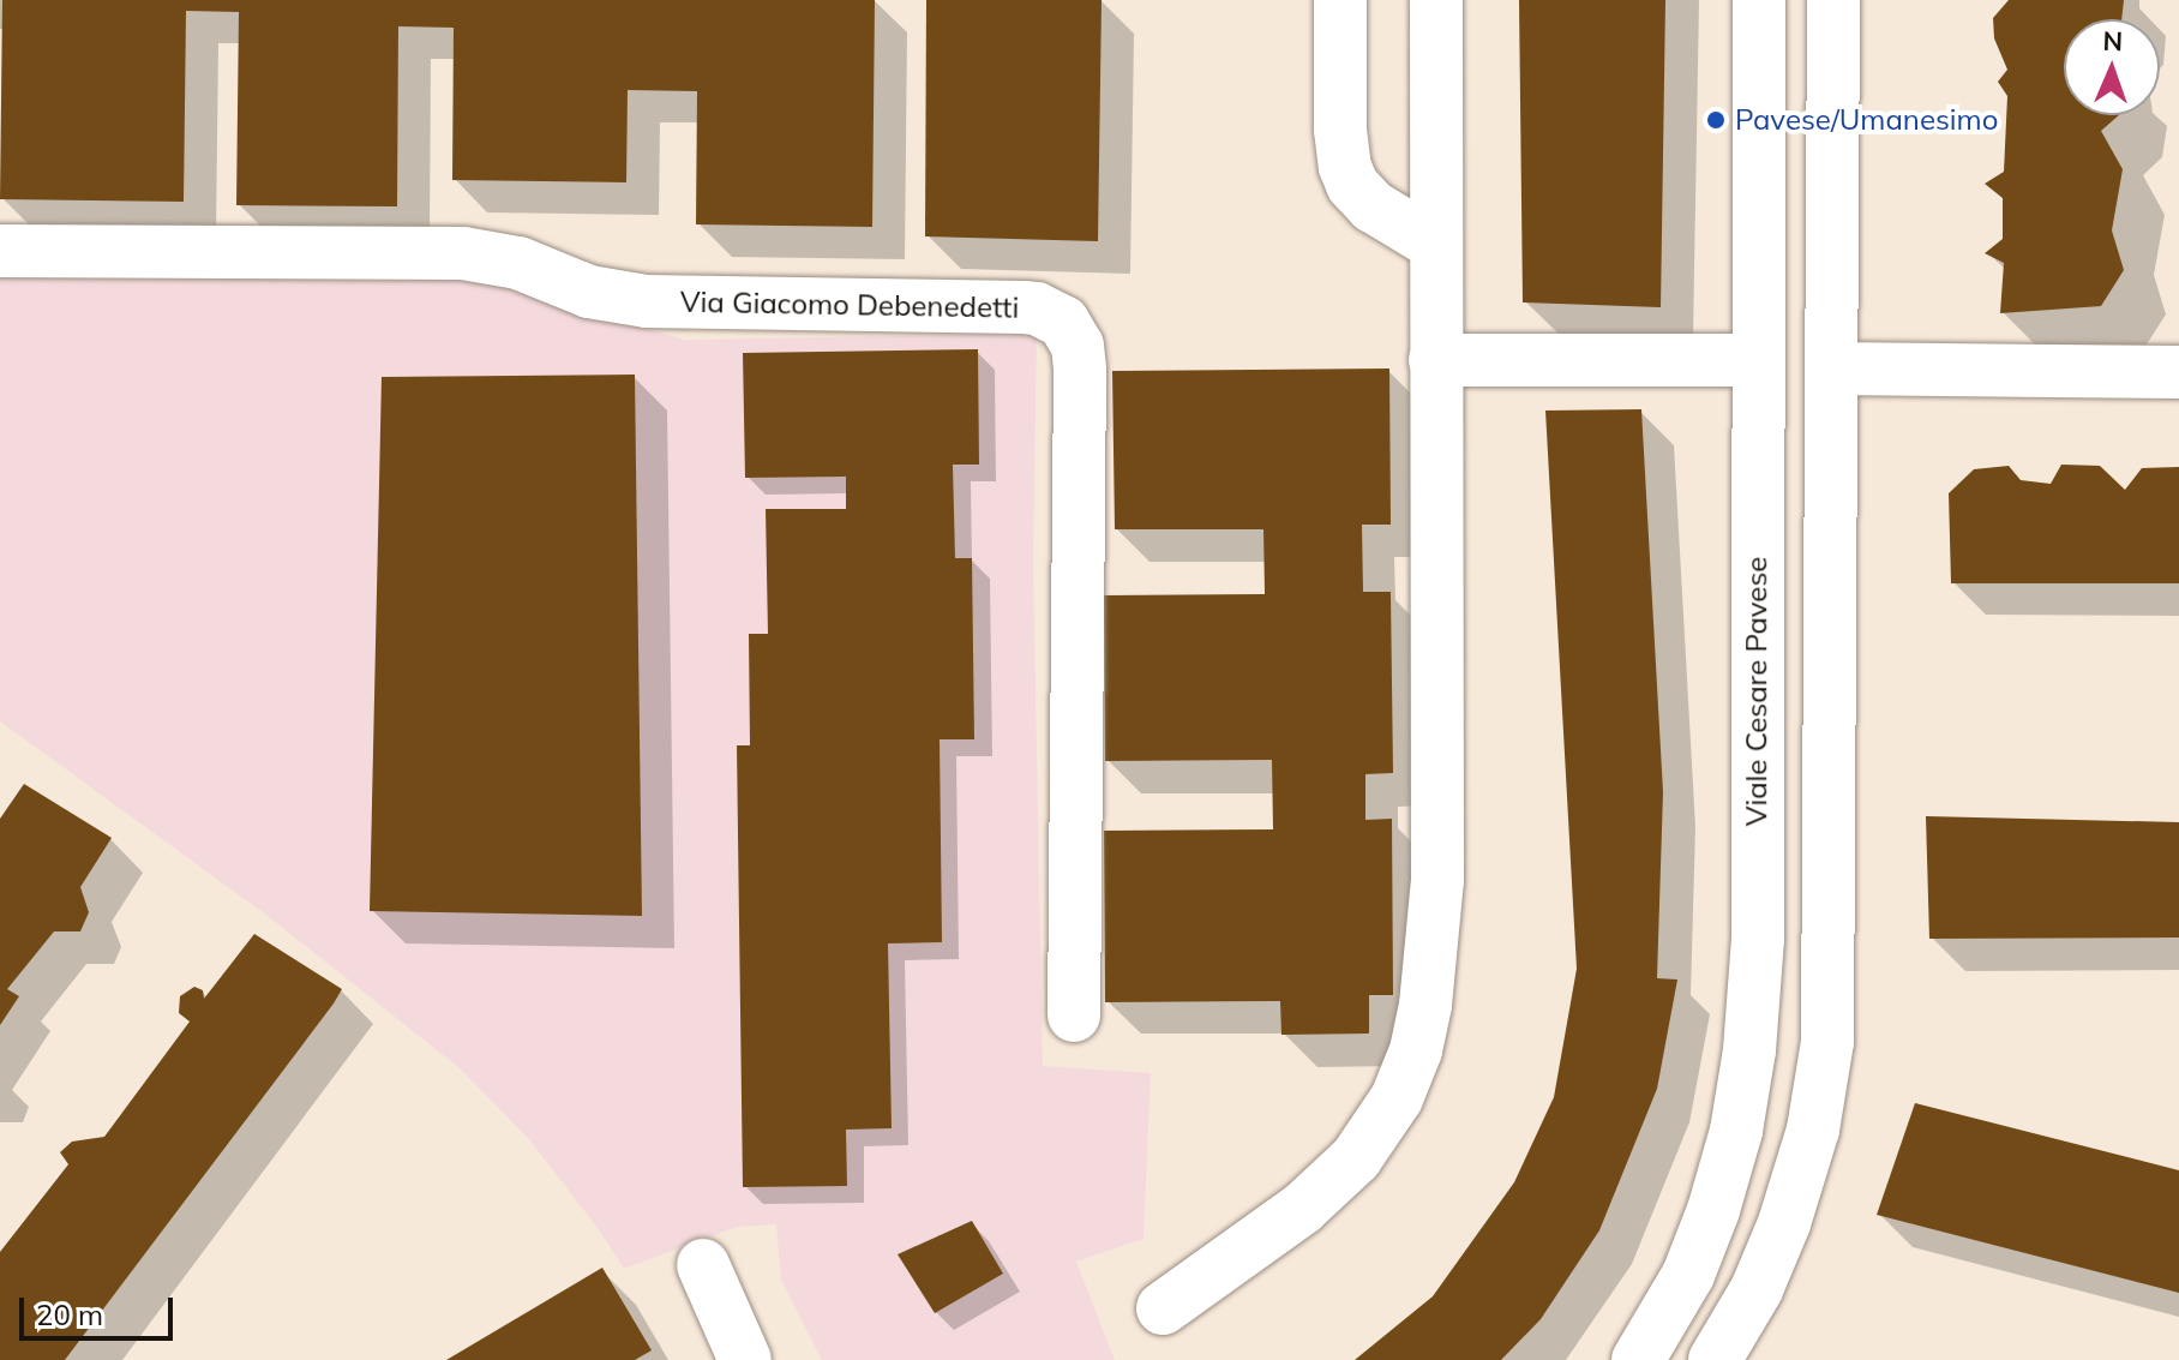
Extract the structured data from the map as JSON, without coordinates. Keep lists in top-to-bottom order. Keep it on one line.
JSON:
{"streets":{"street":["Via Giacomo Debenedetti","Viale Cesare Pavese"]},"places":["Pavese/Umanesimo"],"scale_bar":"20 m","north":"top"}
